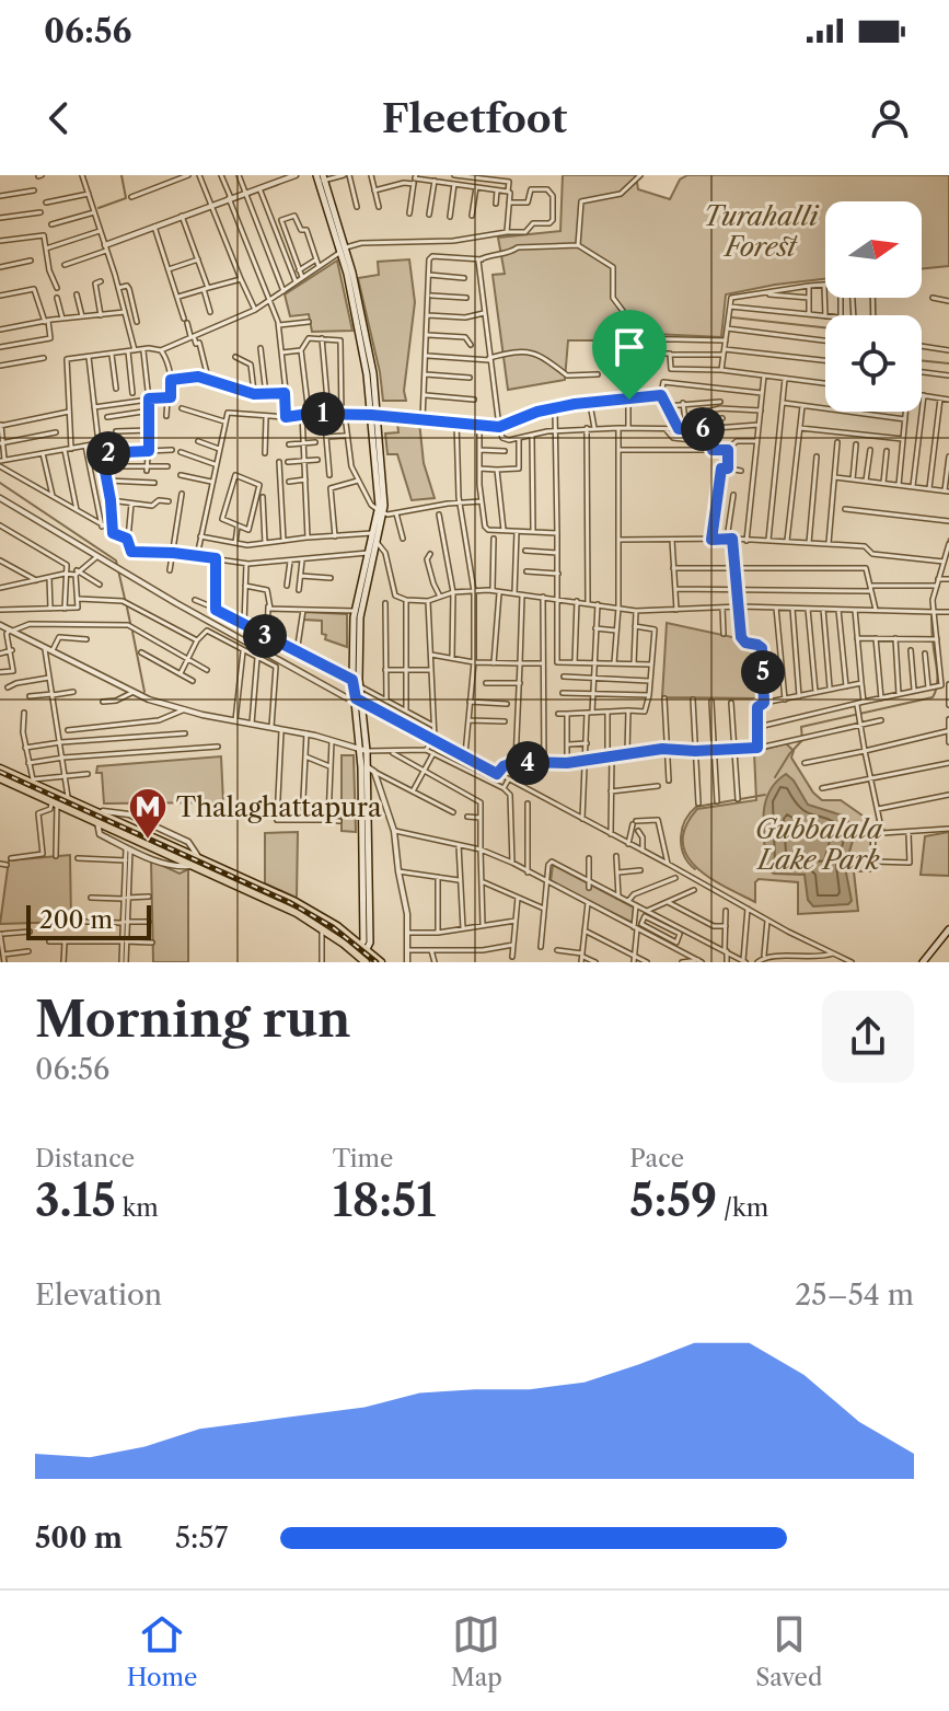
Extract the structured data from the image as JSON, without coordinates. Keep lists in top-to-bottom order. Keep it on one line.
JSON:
{"parks":["Turahalli Forest","Gubbalala Lake Park"],"places":{"metro station":["Thalaghattapura"]},"scale_bar":"200 m","north":"right","page":{"status":"06:56","header":"Fleetfoot","pins":["1","6","2","3","5","4"],"scale":"200 m","heading":["Morning run","06:56"],"stats":[["Distance","3.15 km"],["Time","18:51"],["Pace","5:59 /km"]],"chart":["Elevation","25–54 m"],"list":[{"name":"500 m","note":"5:57"}],"tabs":["Home","Map","Saved"]}}
